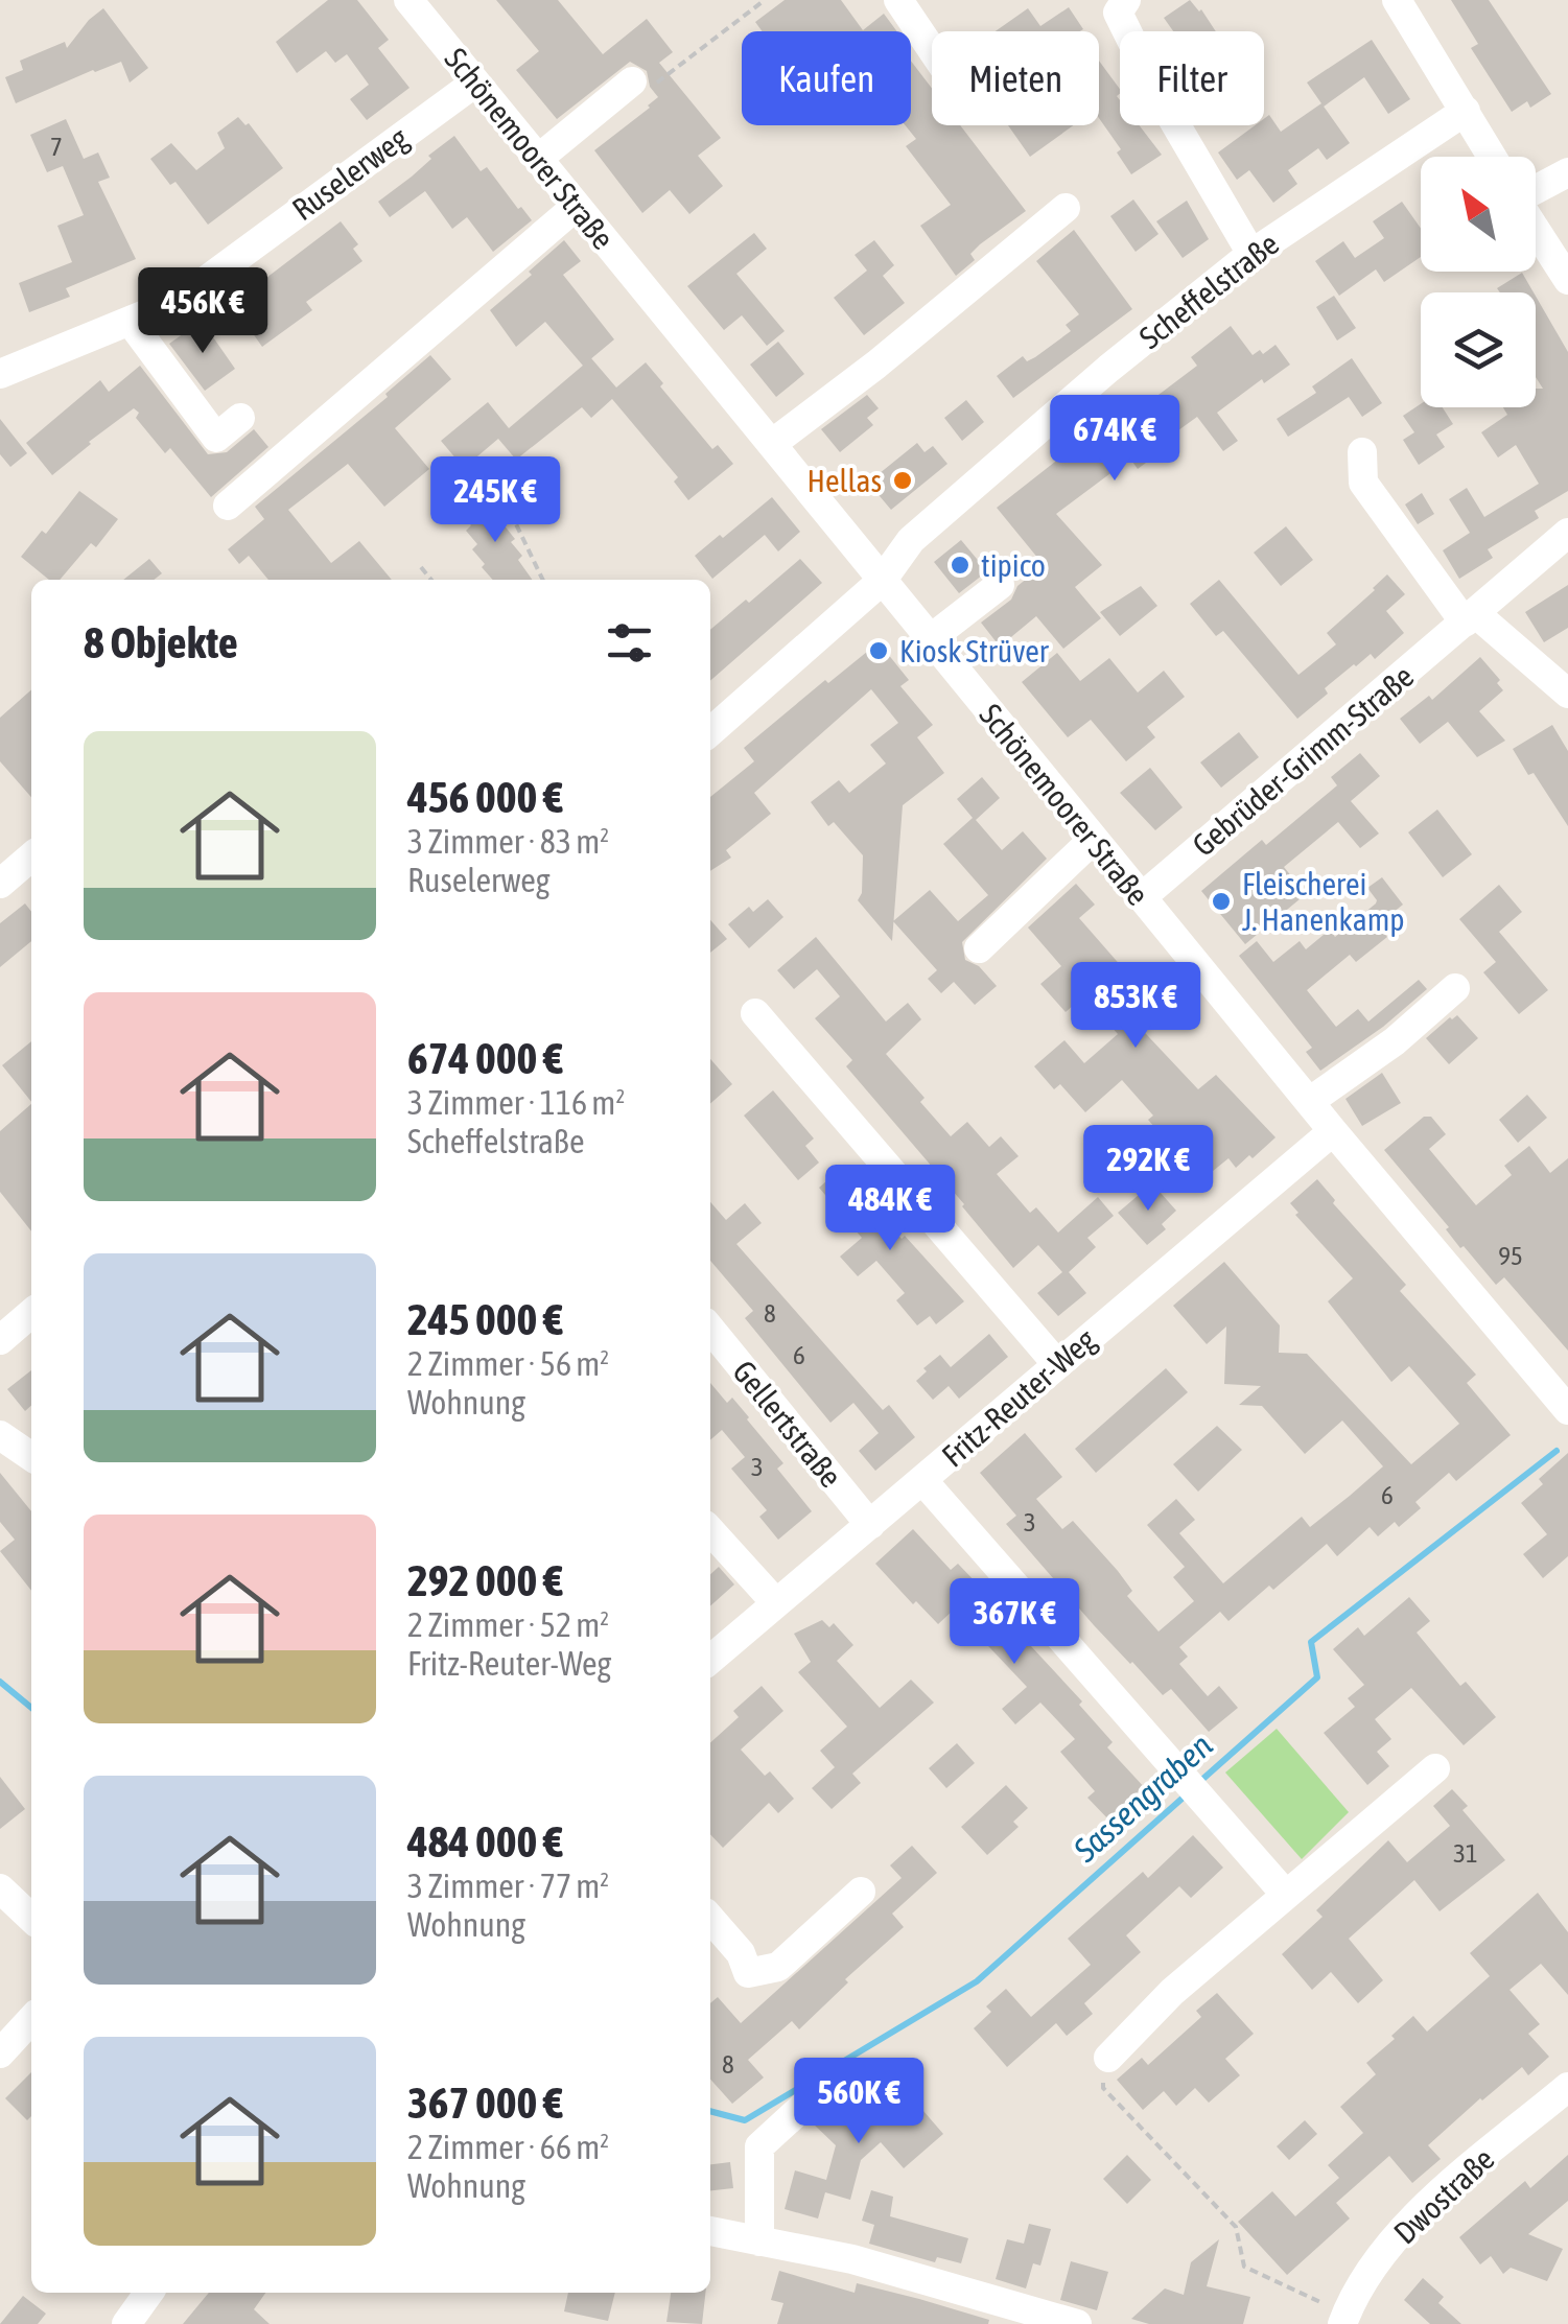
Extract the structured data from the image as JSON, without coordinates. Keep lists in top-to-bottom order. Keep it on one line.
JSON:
{"streets":{"street":["Schönemoorer Straße","Ruselerweg","Scheffelstraße","Gebrüder-Grimm-Straße","Fritz-Reuter-Weg","Gellertstraße","Dwostraße"]},"crossings":[["Schönemoorer Straße","Ruselerweg"],["Schönemoorer Straße","Scheffelstraße"],["Schönemoorer Straße","Gebrüder-Grimm-Straße"],["Schönemoorer Straße","Fritz-Reuter-Weg"],["Fritz-Reuter-Weg","Gellertstraße"]],"water":["Sassengraben"],"places":["Hellas","tipico","Kiosk Strüver","Fleischerei J. Hanenkamp"],"house_numbers":["7","95","8","6","3","6","3","31","8"],"north":"top left","page":{"chip":["Kaufen","Mieten","Filter"],"price":["456K €","674K €","245K €","853K €","292K €","484K €","367K €","560K €"],"heading":"8 Objekte","list":[{"name":"456 000 €","note":"3 Zimmer · 83 m² · Ruselerweg"},{"name":"674 000 €","note":"3 Zimmer · 116 m² · Scheffelstraße"},{"name":"245 000 €","note":"2 Zimmer · 56 m² · Wohnung"},{"name":"292 000 €","note":"2 Zimmer · 52 m² · Fritz-Reuter-Weg"},{"name":"484 000 €","note":"3 Zimmer · 77 m² · Wohnung"},{"name":"367 000 €","note":"2 Zimmer · 66 m² · Wohnung"}]}}
